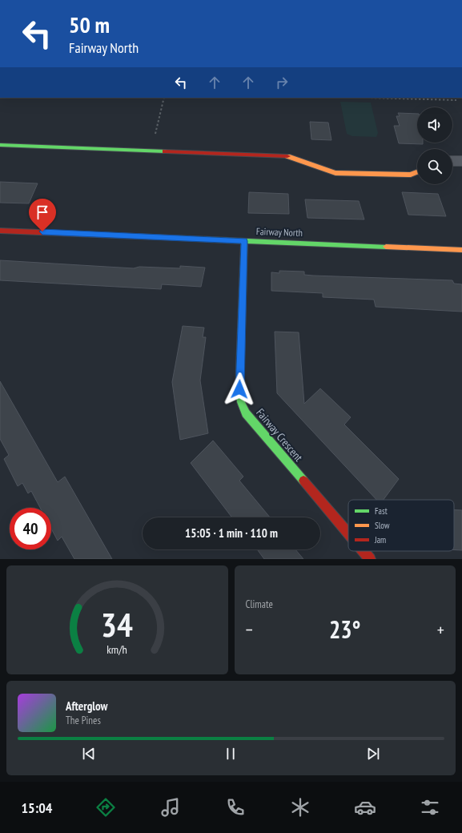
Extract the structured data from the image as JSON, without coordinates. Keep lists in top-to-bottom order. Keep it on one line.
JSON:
{"streets":{"street":["Fairway North","Fairway Crescent"]},"crossings":[["Fairway North","Fairway Crescent"]],"legend":["Fast","Slow","Jam"],"page":{"turn":["50 m","Fairway North"],"limit":"40","trip":"15:05 · 1 min · 110 m","tile":"Climate","heat":["−","23°","+"],"song":["Afterglow","The Pines"],"tabs":"15:04","gauge":["34","km/h"]}}
